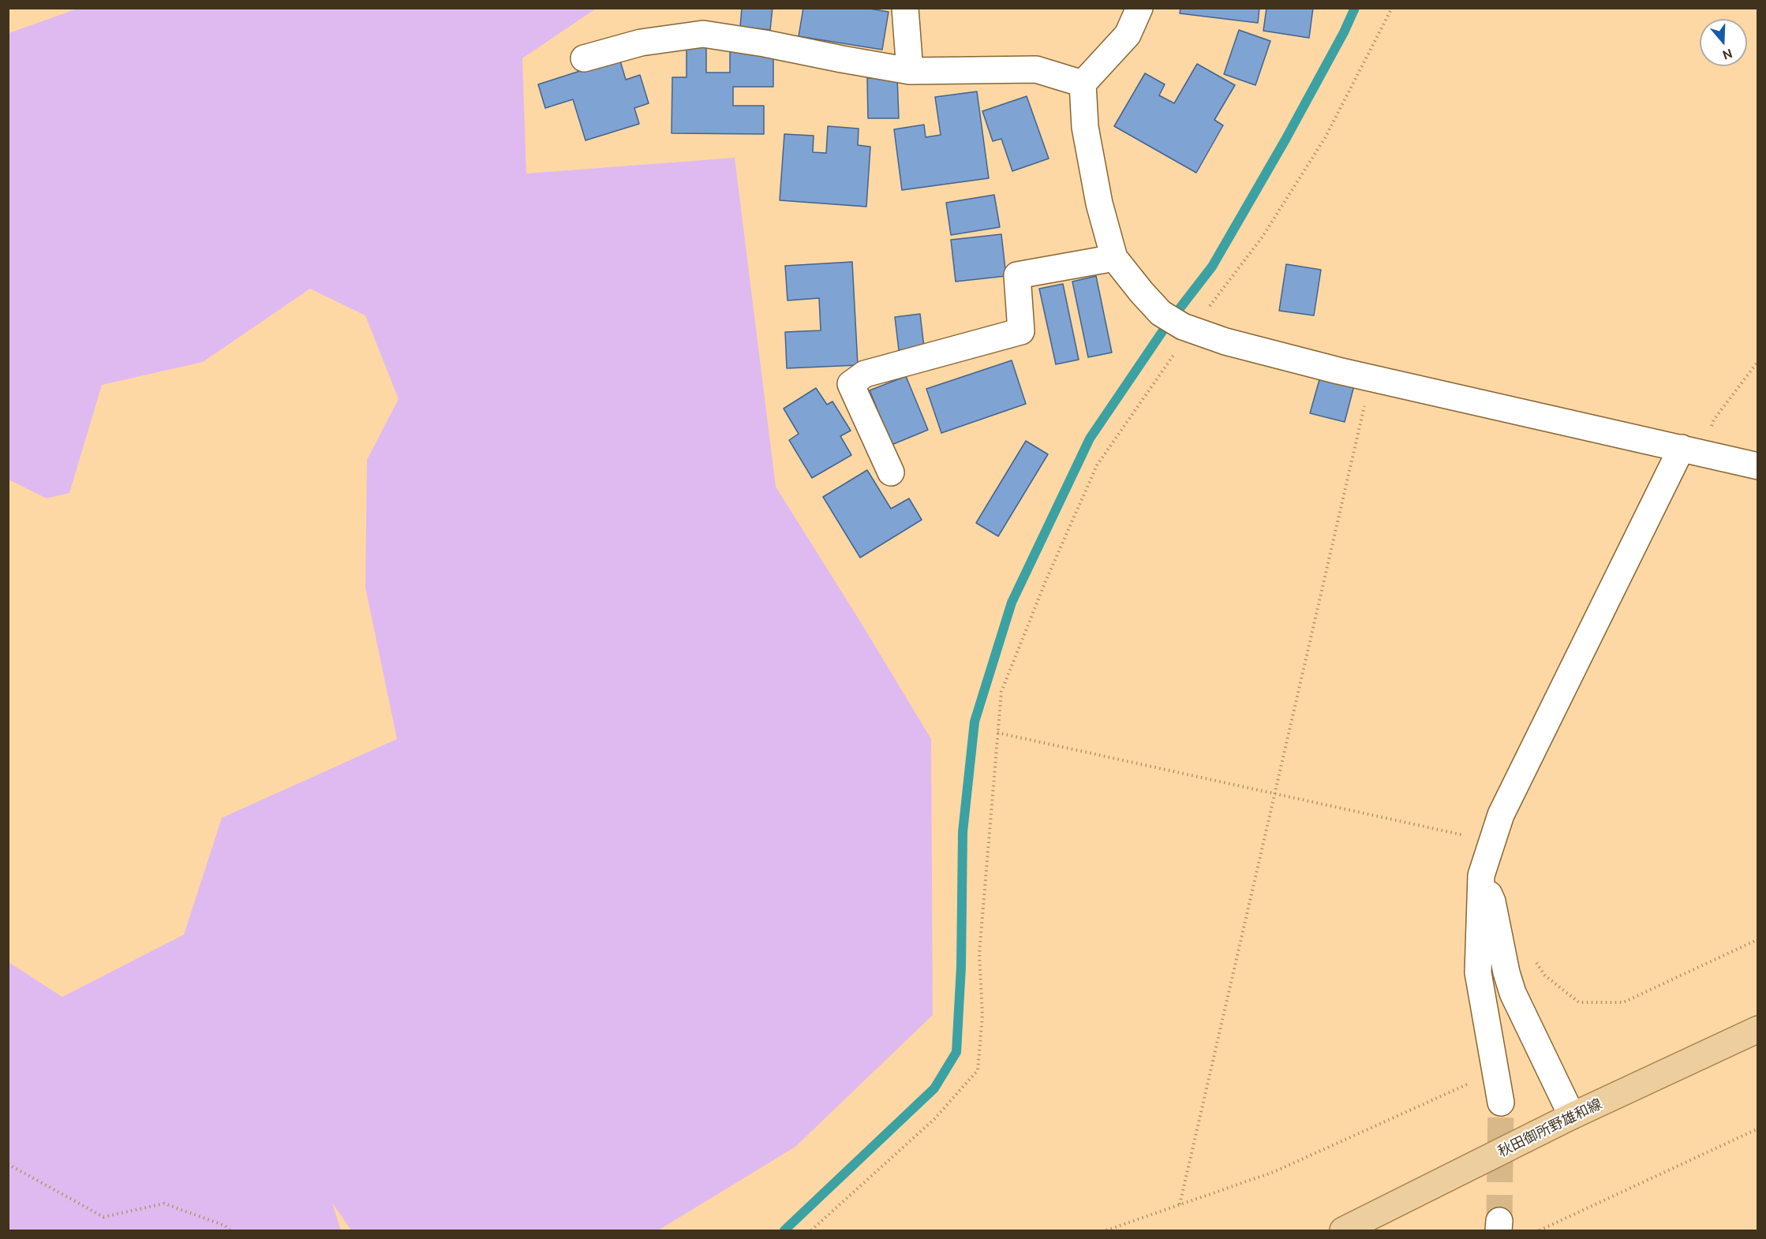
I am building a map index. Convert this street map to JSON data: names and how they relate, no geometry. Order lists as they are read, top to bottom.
{
  "streets": {
    "main road": ["秋田御所野雄和線"]
  },
  "north": "bottom"
}
